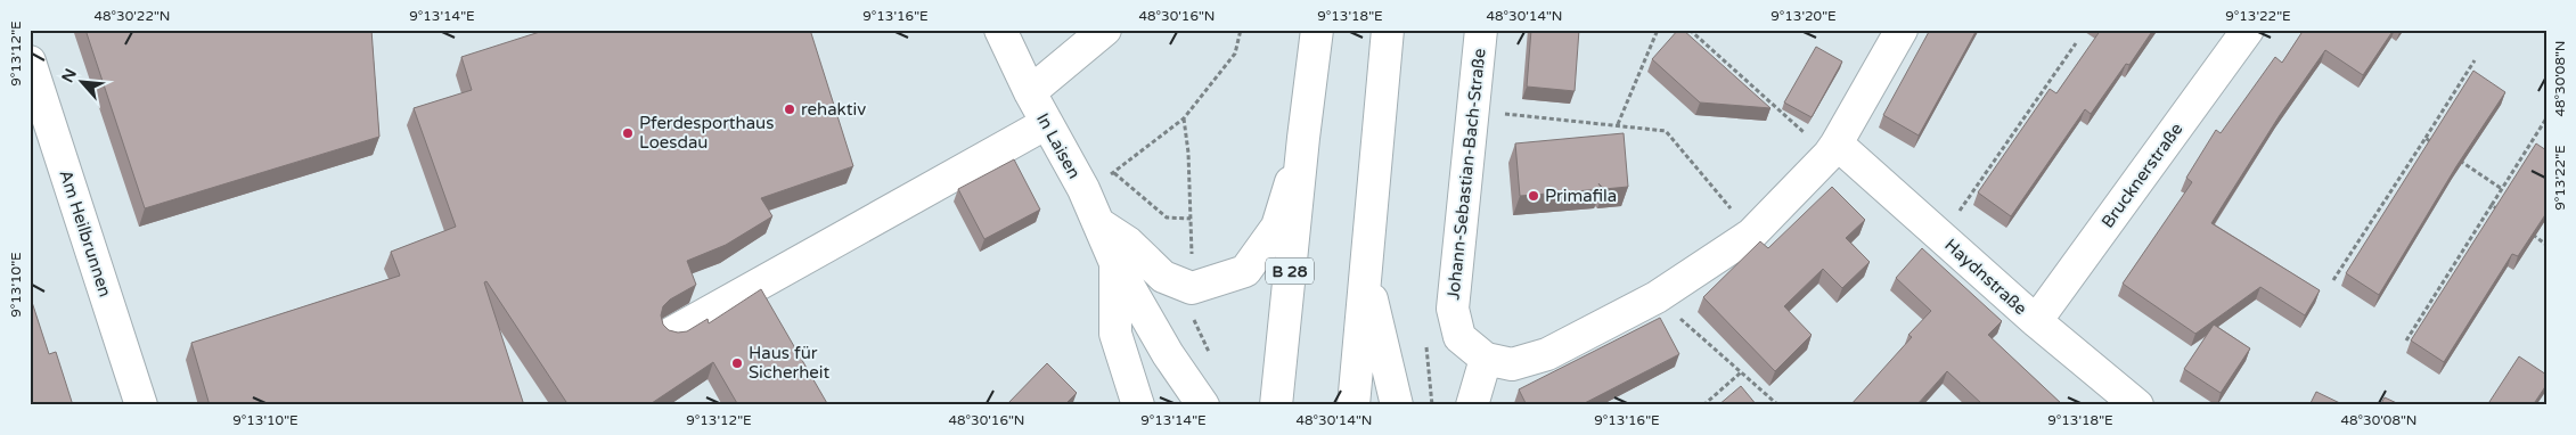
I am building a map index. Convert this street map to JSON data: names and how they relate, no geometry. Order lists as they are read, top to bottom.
{
  "streets": {
    "street": [
      "In Laisen",
      "Johann-Sebastian-Bach-Straße",
      "Brucknerstraße",
      "Am Heilbrunnen",
      "B 28",
      "Haydnstraße"
    ]
  },
  "crossings": [
    ["Brucknerstraße", "Haydnstraße"]
  ],
  "places": [
    "rehaktiv",
    "Pferdesporthaus Loesdau",
    "Primafila",
    "Haus für Sicherheit"
  ],
  "north": "top left",
  "coordinates": [
    "48°30'22\"N",
    "9°13'14\"E",
    "9°13'16\"E",
    "48°30'16\"N",
    "9°13'18\"E",
    "48°30'14\"N",
    "9°13'20\"E",
    "9°13'22\"E",
    "9°13'12\"E",
    "48°30'08\"N",
    "9°13'10\"E"
  ]
}
